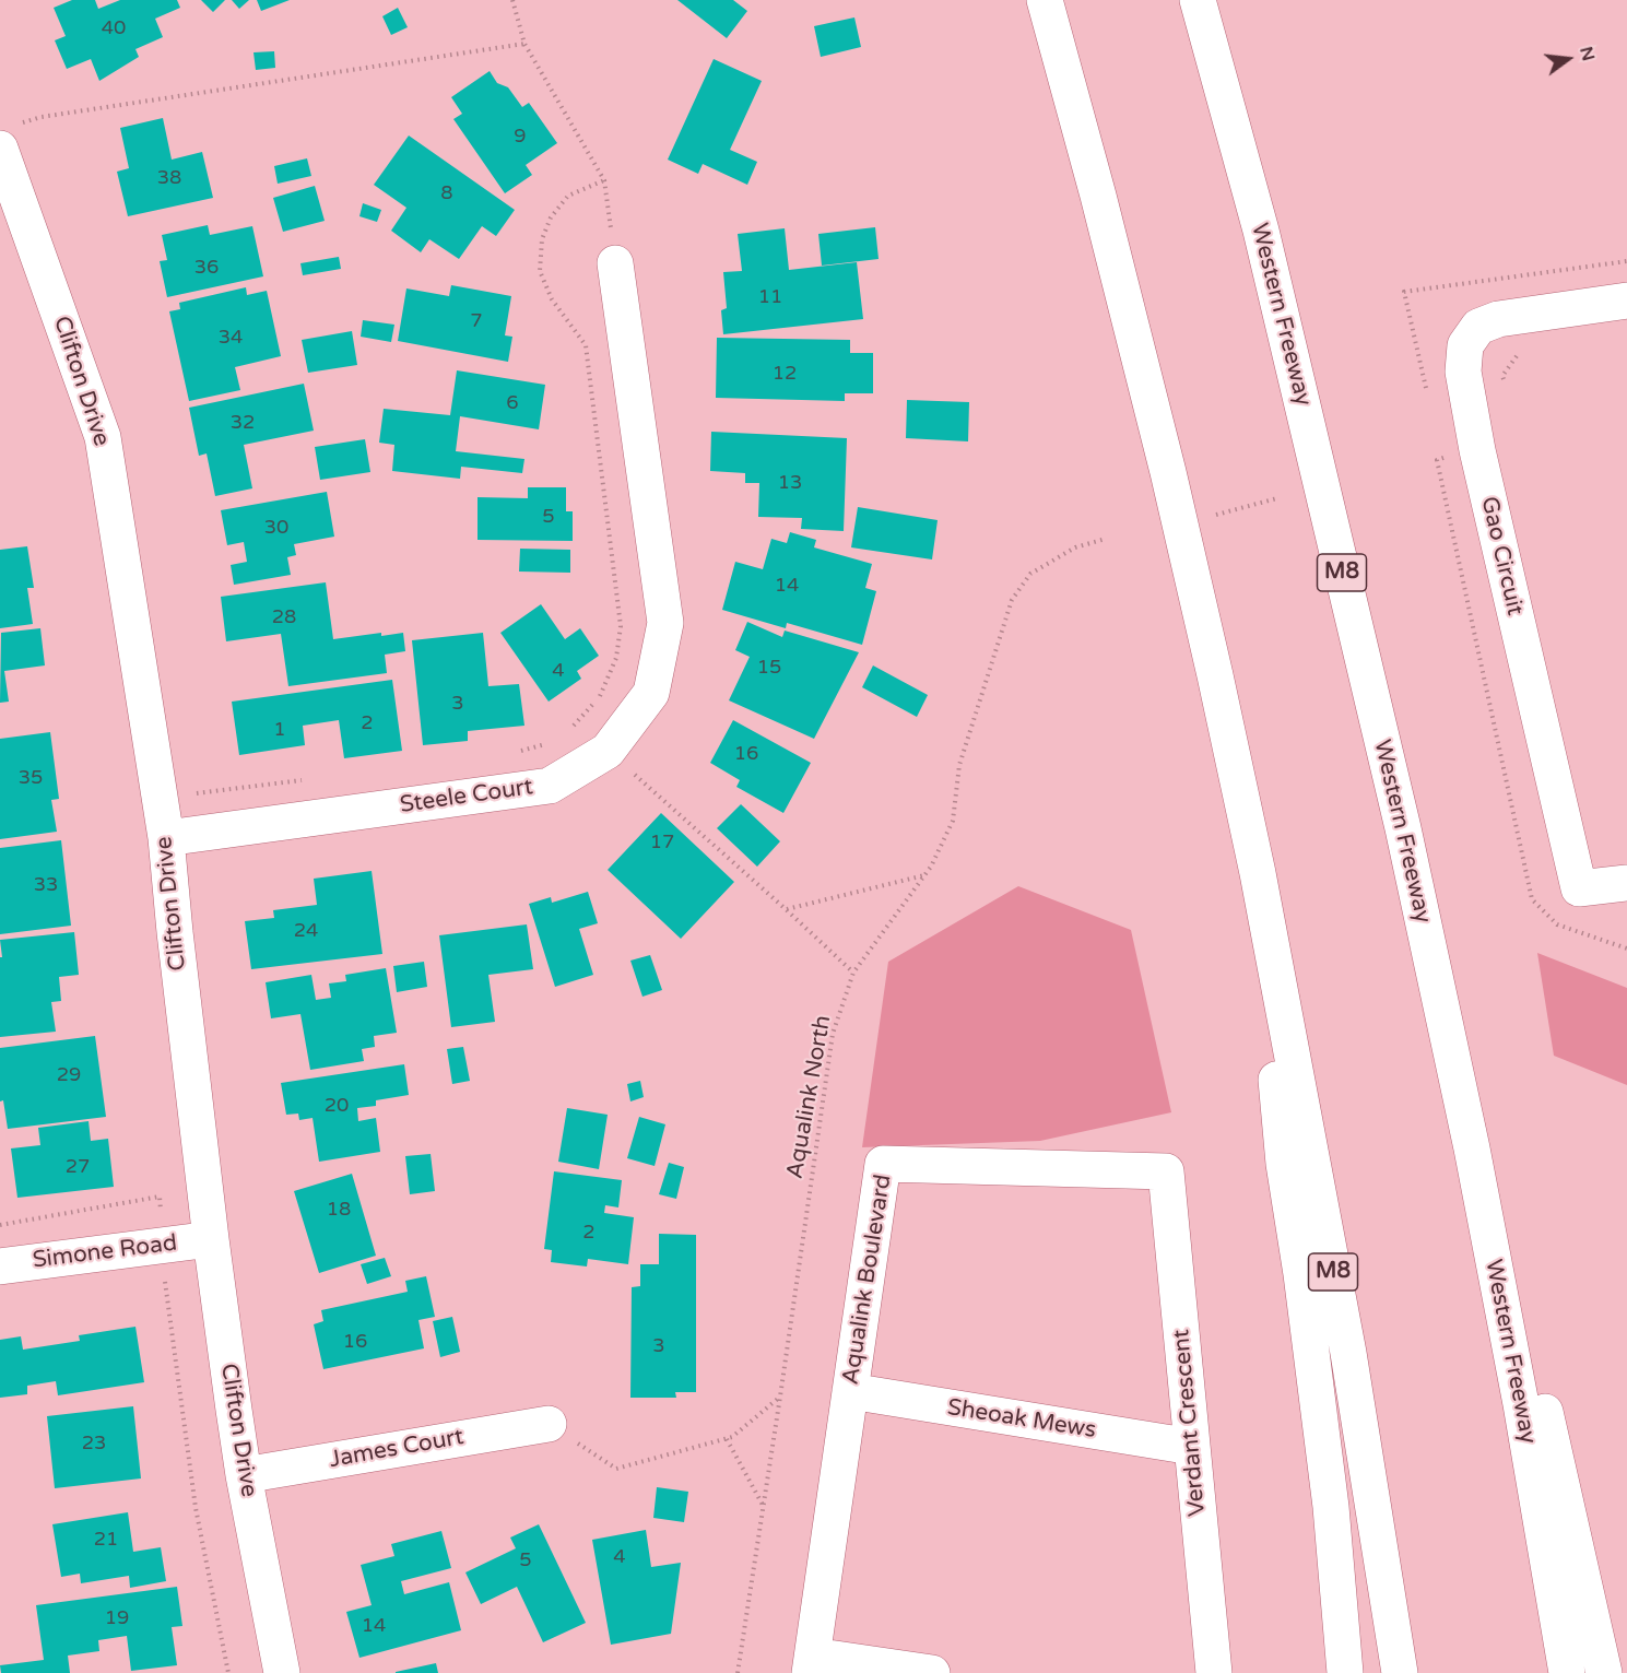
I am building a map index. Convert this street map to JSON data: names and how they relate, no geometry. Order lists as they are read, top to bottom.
{
  "streets": {
    "main road": [
      "Western Freeway",
      "Clifton Drive",
      "Gao Circuit",
      "M8",
      "Steele Court",
      "Simone Road",
      "Aqualink Boulevard",
      "Sheoak Mews",
      "Verdant Crescent",
      "James Court"
    ],
    "path": ["Aqualink North"]
  },
  "crossings": [
    ["Clifton Drive", "Steele Court"],
    ["Clifton Drive", "Simone Road"],
    ["Clifton Drive", "James Court"],
    ["Aqualink Boulevard", "Sheoak Mews"],
    ["Aqualink Boulevard", "Verdant Crescent"],
    ["Sheoak Mews", "Verdant Crescent"]
  ],
  "house_numbers": [
    "40",
    "9",
    "38",
    "8",
    "36",
    "11",
    "7",
    "34",
    "12",
    "6",
    "32",
    "13",
    "5",
    "30",
    "14",
    "28",
    "15",
    "4",
    "3",
    "2",
    "1",
    "16",
    "35",
    "17",
    "33",
    "24",
    "29",
    "20",
    "27",
    "18",
    "2",
    "16",
    "3",
    "23",
    "21",
    "4",
    "5",
    "19",
    "14"
  ],
  "north": "right"
}
